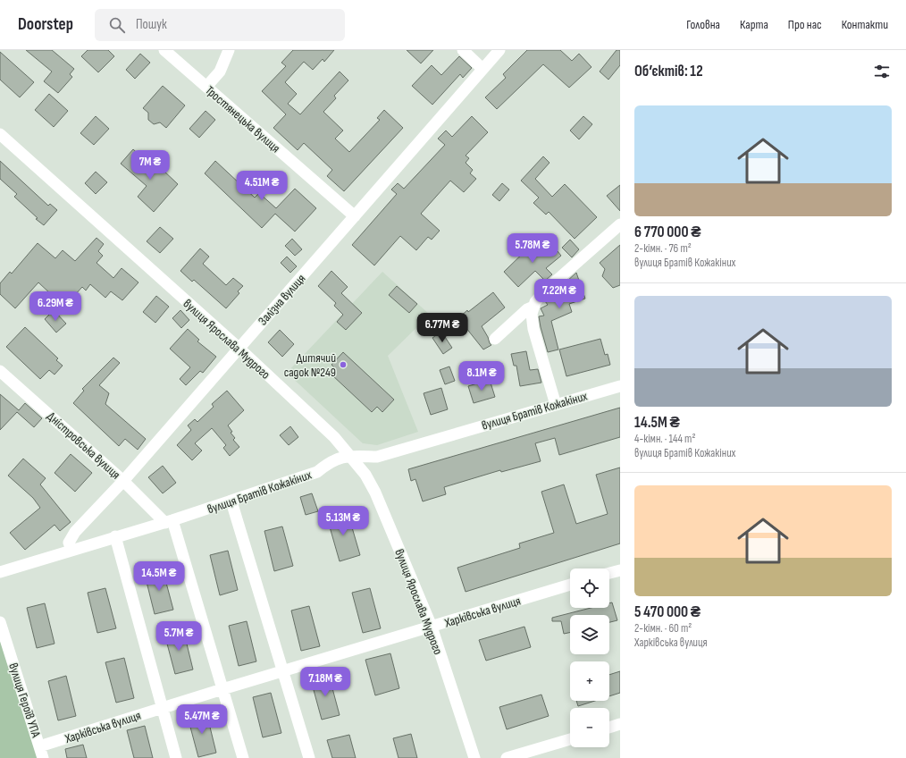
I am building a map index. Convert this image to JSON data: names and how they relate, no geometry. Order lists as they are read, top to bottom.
{
  "streets": {
    "street": [
      "Тростянецька вулиця",
      "Залізна вулиця",
      "вулиця Ярослава Мудрого",
      "вулиця Братів Кожакіних",
      "Дністровська вулиця",
      "Харківська вулиця",
      "вулиця Героїв УПА"
    ]
  },
  "crossings": [
    ["Тростянецька вулиця", "Залізна вулиця"],
    ["Залізна вулиця", "вулиця Ярослава Мудрого"],
    ["Залізна вулиця", "вулиця Братів Кожакіних"],
    ["Залізна вулиця", "Дністровська вулиця"],
    ["вулиця Ярослава Мудрого", "вулиця Братів Кожакіних"],
    ["вулиця Ярослава Мудрого", "Харківська вулиця"],
    ["вулиця Братів Кожакіних", "Дністровська вулиця"],
    ["Харківська вулиця", "вулиця Героїв УПА"]
  ],
  "places": ["Дитячий садок №249"],
  "page": {
    "header": "Doorstep",
    "search": "Пошук",
    "nav": [
      "Головна",
      "Карта",
      "Про нас",
      "Контакти"
    ],
    "heading": "Об’єктів: 12",
    "list": [
      {
        "name": "6 770 000 ₴",
        "note": "2-кімн. · 76 m² · вулиця Братів Кожакіних"
      },
      {
        "name": "14.5M ₴",
        "note": "4-кімн. · 144 m² · вулиця Братів Кожакіних"
      },
      {
        "name": "5 470 000 ₴",
        "note": "2-кімн. · 60 m² · Харківська вулиця"
      }
    ],
    "price": [
      "7M ₴",
      "4.51M ₴",
      "5.78M ₴",
      "7.22M ₴",
      "6.29M ₴",
      "6.77M ₴",
      "8.1M ₴",
      "5.13M ₴",
      "14.5M ₴",
      "5.7M ₴",
      "7.18M ₴",
      "5.47M ₴"
    ],
    "map_buttons": ["+", "−"]
  }
}
